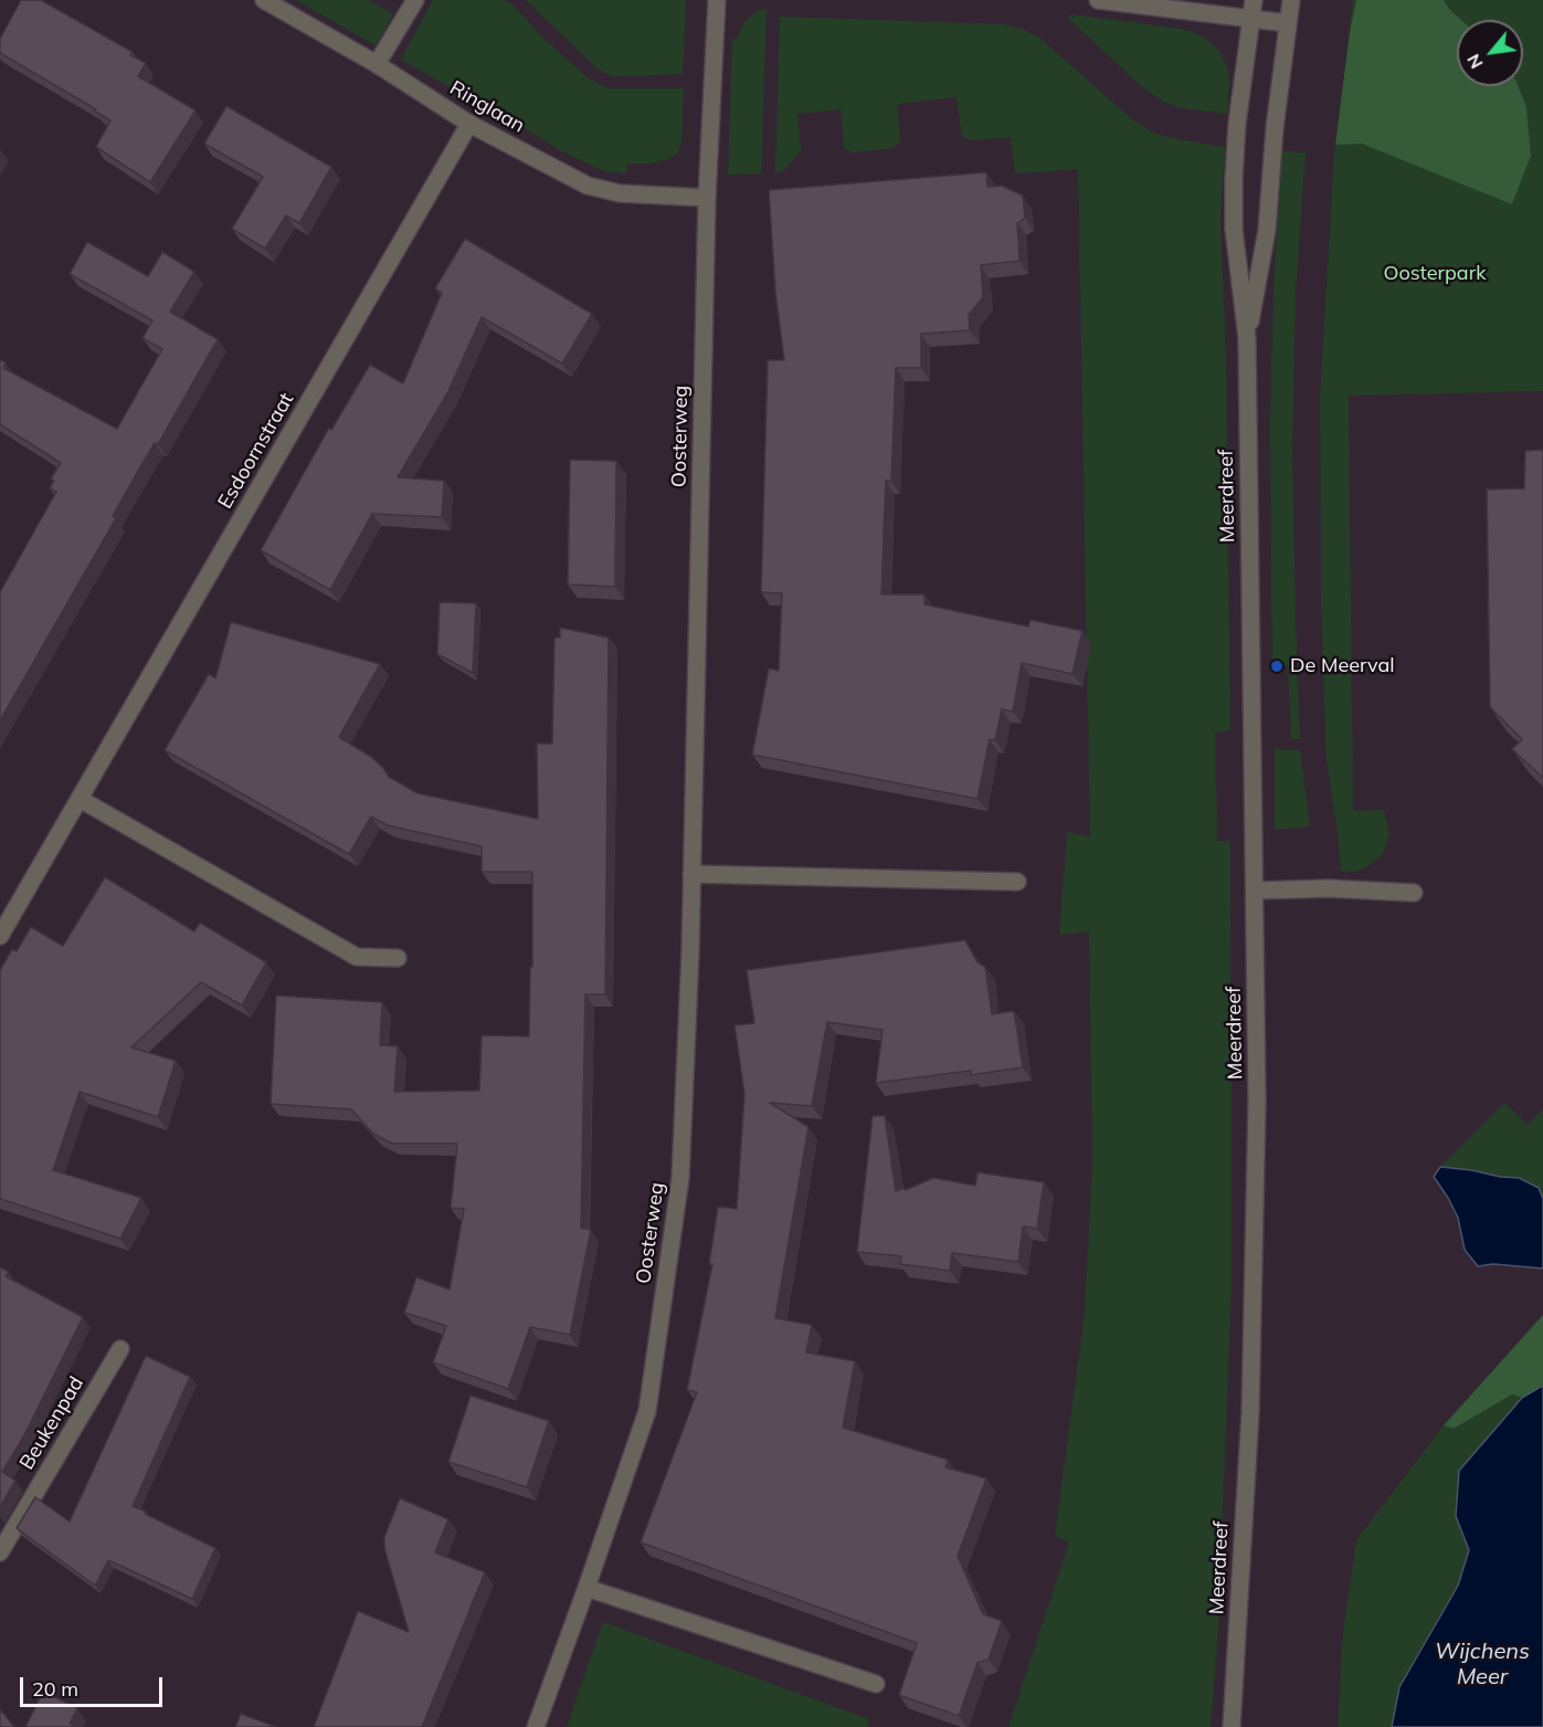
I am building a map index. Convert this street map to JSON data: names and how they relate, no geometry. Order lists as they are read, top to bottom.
{
  "streets": {
    "street": [
      "Ringlaan",
      "Oosterweg",
      "Esdoornstraat",
      "Meerdreef",
      "Beukenpad"
    ]
  },
  "crossings": [
    ["Ringlaan", "Oosterweg"],
    ["Ringlaan", "Esdoornstraat"]
  ],
  "water": ["Wijchens Meer"],
  "parks": ["Oosterpark"],
  "places": ["De Meerval"],
  "scale_bar": "20 m",
  "north": "bottom left"
}
